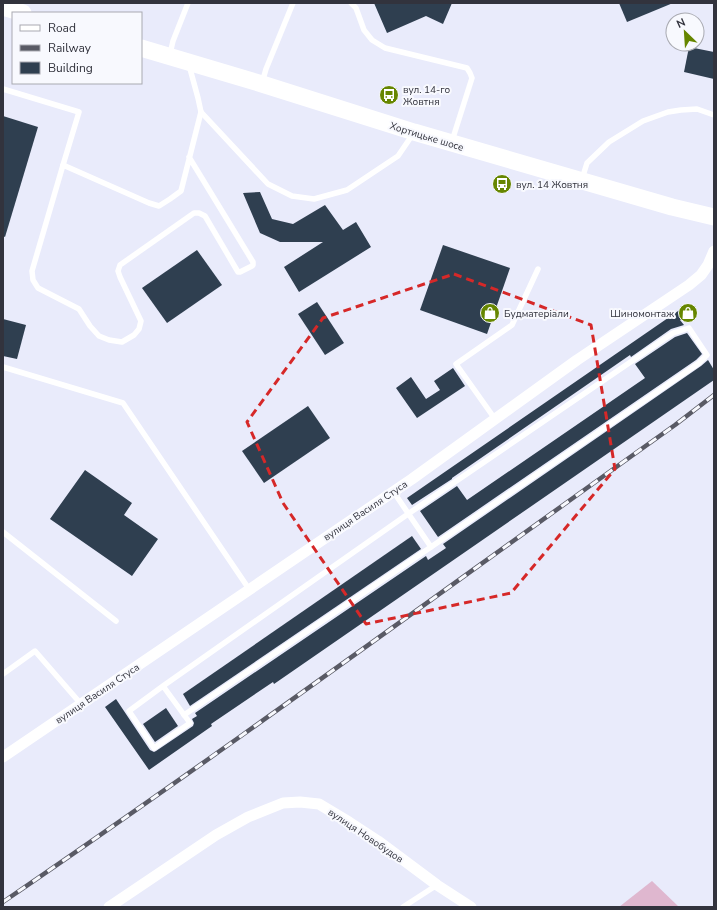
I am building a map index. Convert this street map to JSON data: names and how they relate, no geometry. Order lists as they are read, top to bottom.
{
  "streets": {
    "main road": ["Хортицьке шосе"],
    "street": ["вулиця Василя Стуса", "вулиця Новобудов"]
  },
  "places": {
    "bus stop": ["вул. 14-го Жовтня", "вул. 14 Жовтня"],
    "shop": ["Будматеріали", "Шиномонтаж"]
  },
  "legend": ["Road", "Railway", "Building"],
  "north": "top left"
}
